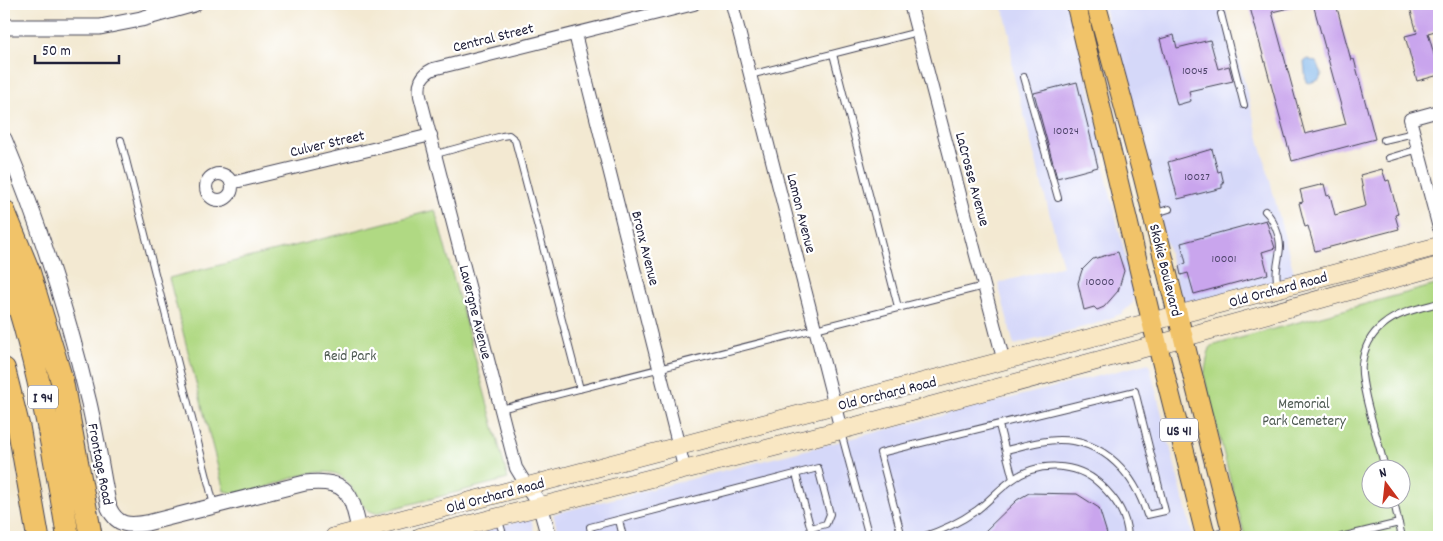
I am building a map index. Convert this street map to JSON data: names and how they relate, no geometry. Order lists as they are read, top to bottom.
{
  "streets": {
    "highway": ["I 94"],
    "main road": ["Skokie Boulevard", "Old Orchard Road", "US 41"],
    "street": [
      "Central Street",
      "Culver Street",
      "LaCrosse Avenue",
      "Lamon Avenue",
      "Bronx Avenue",
      "Lavergne Avenue",
      "Frontage Road"
    ]
  },
  "crossings": [
    ["Central Street", "Bronx Avenue"],
    ["Central Street", "Lavergne Avenue"],
    ["Culver Street", "Lavergne Avenue"],
    ["LaCrosse Avenue", "Old Orchard Road"],
    ["Lamon Avenue", "Old Orchard Road"],
    ["Bronx Avenue", "Old Orchard Road"],
    ["Skokie Boulevard", "Old Orchard Road"],
    ["Old Orchard Road", "Lavergne Avenue"],
    ["Old Orchard Road", "Frontage Road"]
  ],
  "parks": ["Reid Park", "Memorial Park Cemetery"],
  "house_numbers": [
    "10045",
    "10024",
    "10027",
    "10001",
    "10000"
  ],
  "scale_bar": "50 m",
  "north": "top"
}
